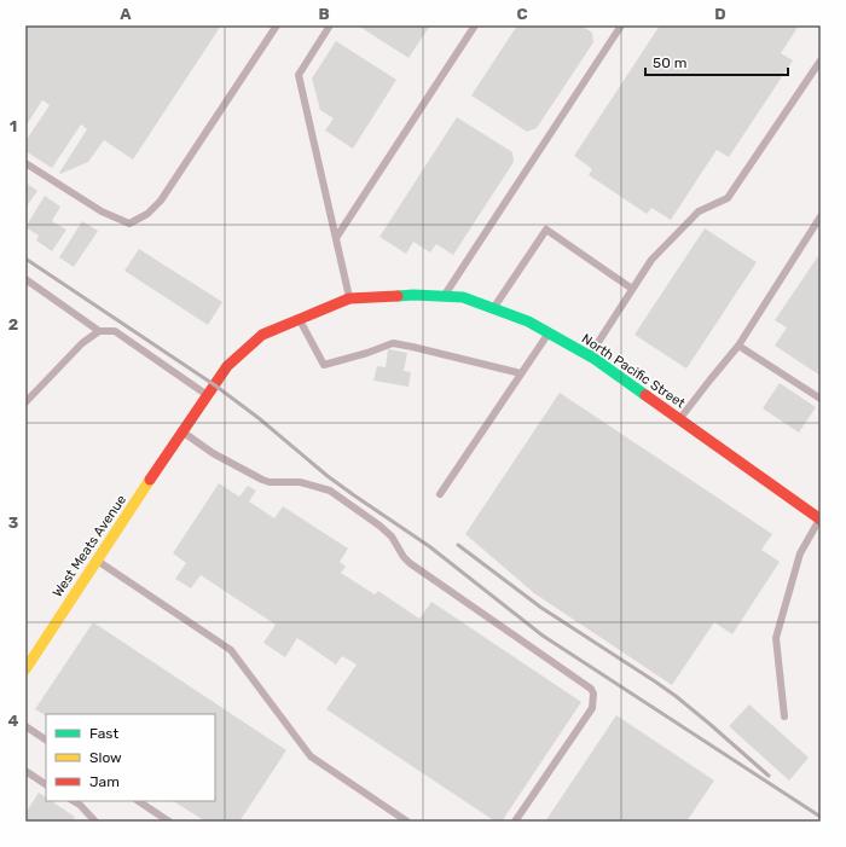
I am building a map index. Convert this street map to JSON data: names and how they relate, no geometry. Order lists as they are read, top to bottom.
{
  "streets": {
    "street": ["North Pacific Street", "West Meats Avenue"]
  },
  "crossings": [
    ["North Pacific Street", "West Meats Avenue"]
  ],
  "legend": ["Fast", "Slow", "Jam"],
  "scale_bar": "50 m",
  "grid": {
    "columns": [
      "A",
      "B",
      "C",
      "D"
    ],
    "rows": [
      "1",
      "2",
      "3",
      "4"
    ]
  }
}
